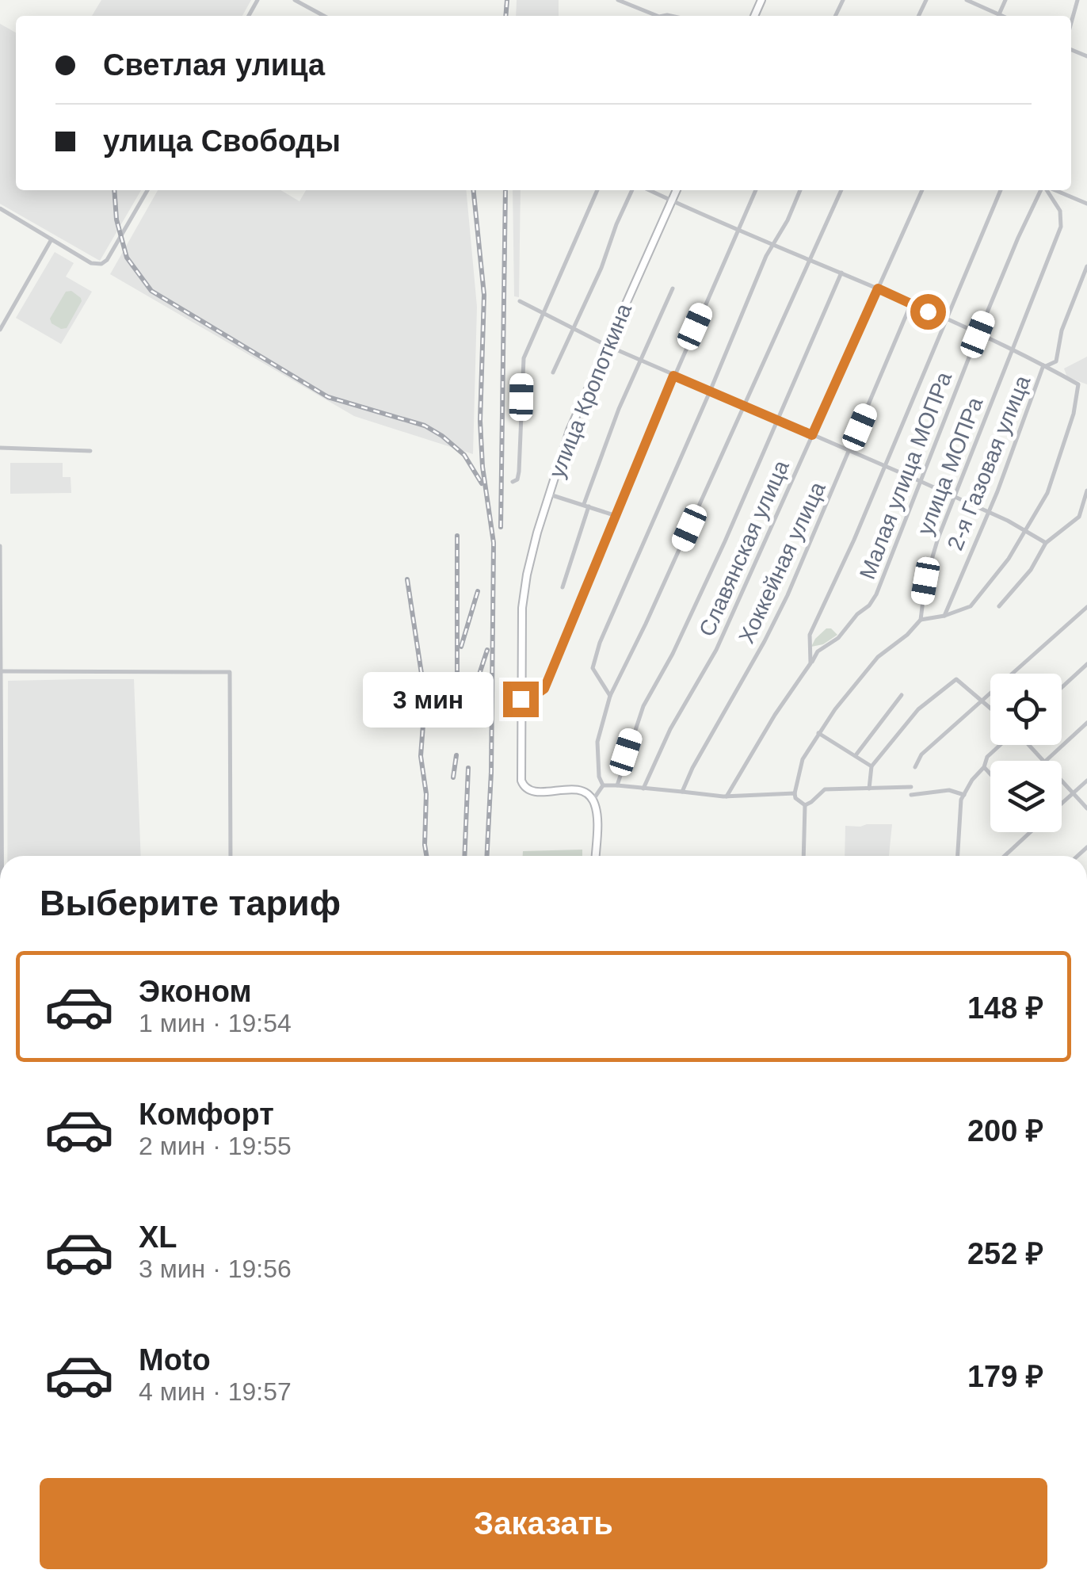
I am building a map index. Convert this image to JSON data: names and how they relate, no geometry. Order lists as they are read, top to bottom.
{
  "streets": {
    "main road": ["улица Кропоткина"],
    "street": [
      "2-я Газовая улица",
      "улица МОПРа",
      "Малая улица МОПРа",
      "Славянская улица",
      "Хоккейная улица"
    ]
  },
  "page": {
    "banner": ["Светлая улица", "улица Свободы"],
    "bubble": "3 мин",
    "heading": "Выберите тариф",
    "list": [
      {
        "name": "Эконом",
        "note": "1 мин · 19:54",
        "value": "148 ₽"
      },
      {
        "name": "Комфорт",
        "note": "2 мин · 19:55",
        "value": "200 ₽"
      },
      {
        "name": "XL",
        "note": "3 мин · 19:56",
        "value": "252 ₽"
      },
      {
        "name": "Moto",
        "note": "4 мин · 19:57",
        "value": "179 ₽"
      }
    ],
    "buttons": "Заказать"
  }
}
